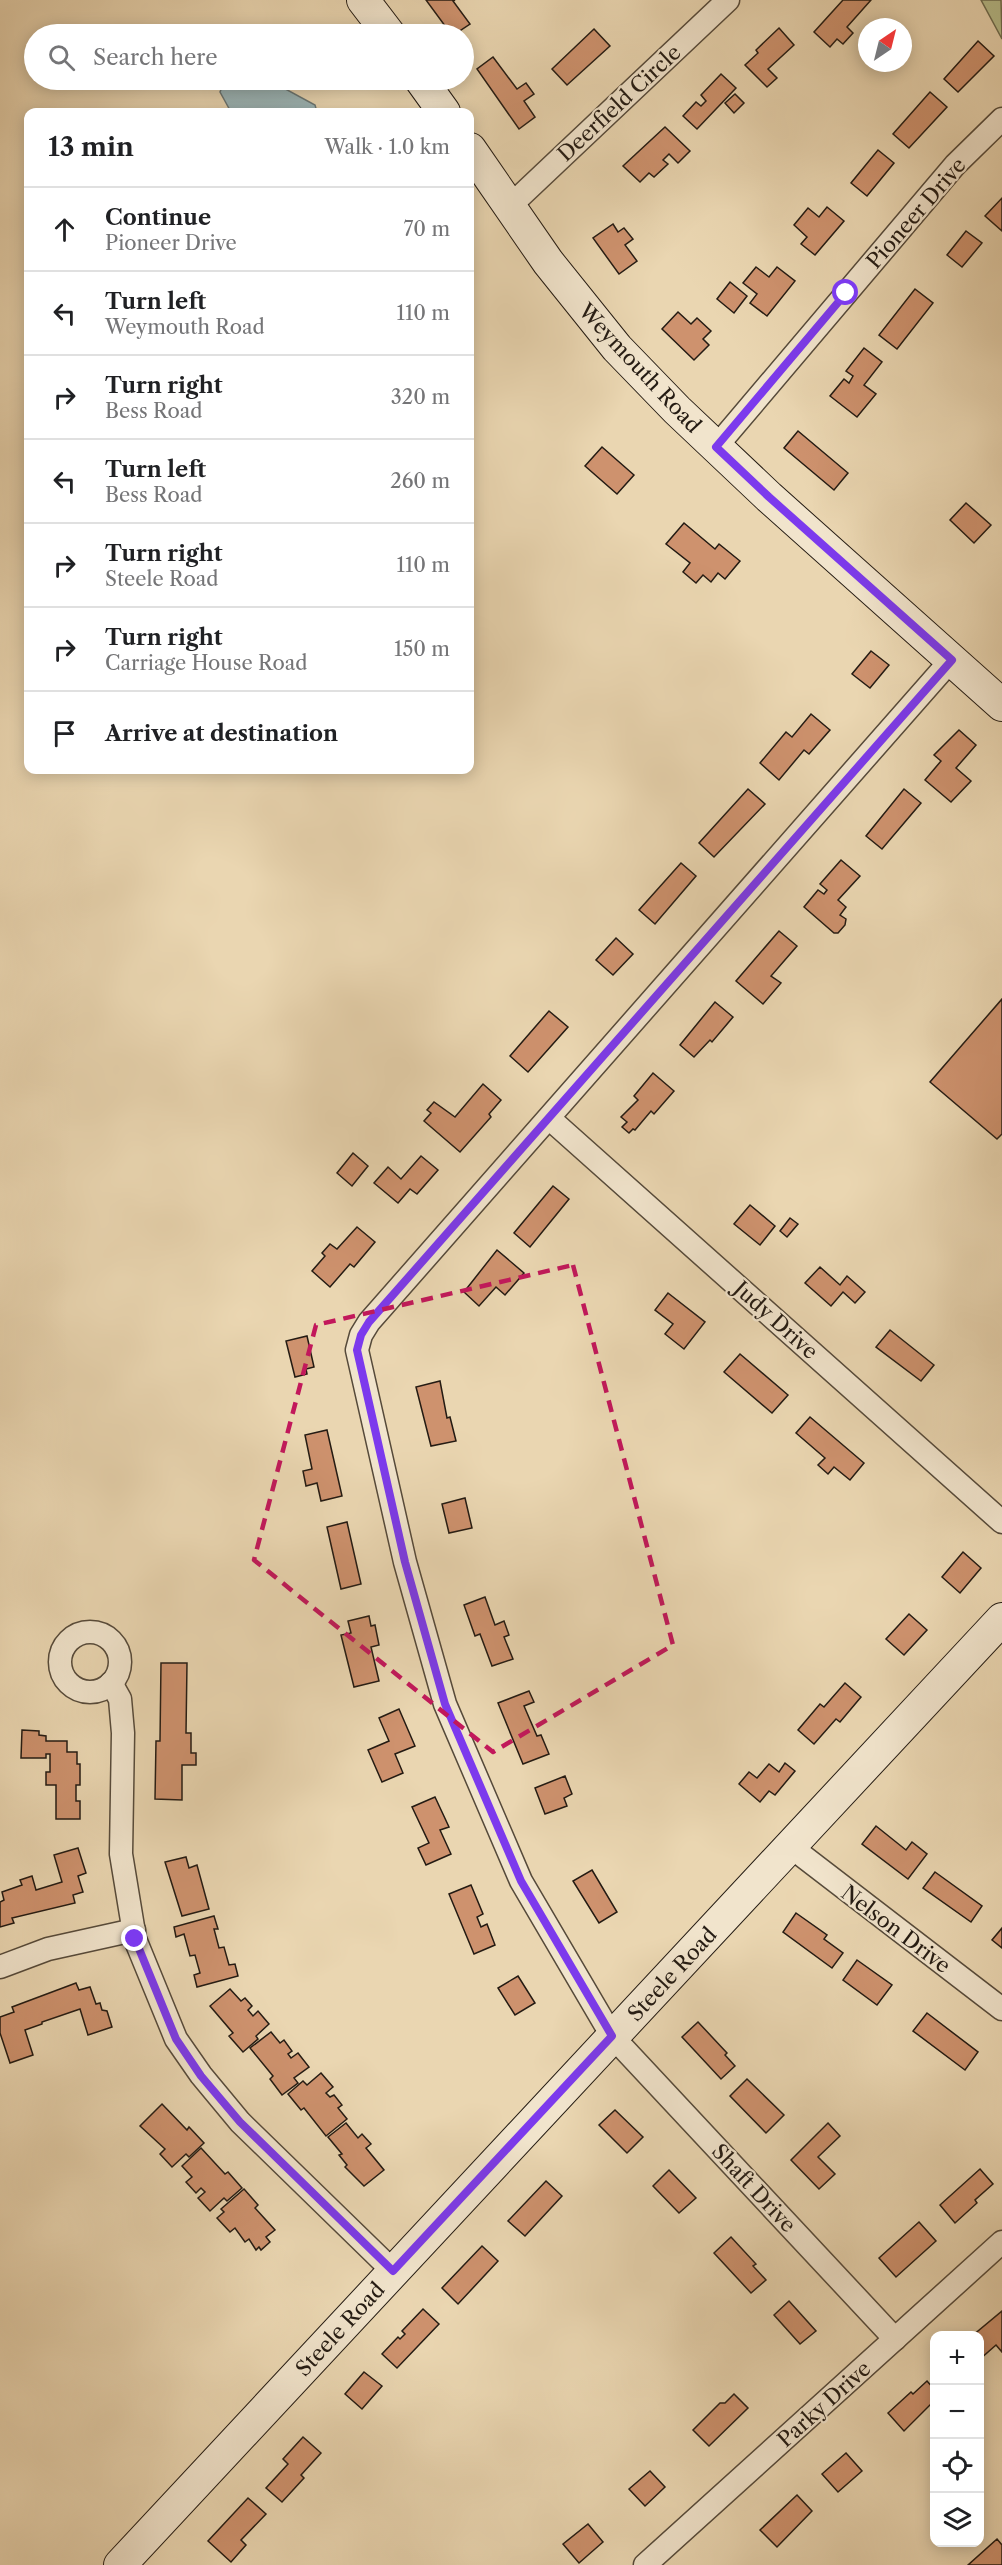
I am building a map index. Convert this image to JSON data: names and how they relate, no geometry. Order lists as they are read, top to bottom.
{
  "streets": {
    "street": [
      "Deerfield Circle",
      "Pioneer Drive",
      "Weymouth Road",
      "Judy Drive",
      "Nelson Drive",
      "Steele Road",
      "Shaft Drive",
      "Parky Drive"
    ]
  },
  "crossings": [
    ["Deerfield Circle", "Weymouth Road"],
    ["Pioneer Drive", "Weymouth Road"],
    ["Weymouth Road", "Shaft Drive"],
    ["Judy Drive", "Shaft Drive"],
    ["Nelson Drive", "Steele Road"],
    ["Steele Road", "Shaft Drive"],
    ["Shaft Drive", "Parky Drive"]
  ],
  "north": "top right",
  "page": {
    "search": "Search here",
    "heading": ["13 min", "Walk · 1.0 km"],
    "list": [
      ["Continue", "Pioneer Drive", "70 m"],
      ["Turn left", "Weymouth Road", "110 m"],
      ["Turn right", "Bess Road", "320 m"],
      ["Turn left", "Bess Road", "260 m"],
      ["Turn right", "Steele Road", "110 m"],
      ["Turn right", "Carriage House Road", "150 m"],
      "Arrive at destination"
    ],
    "map_buttons": ["+", "−"]
  }
}
